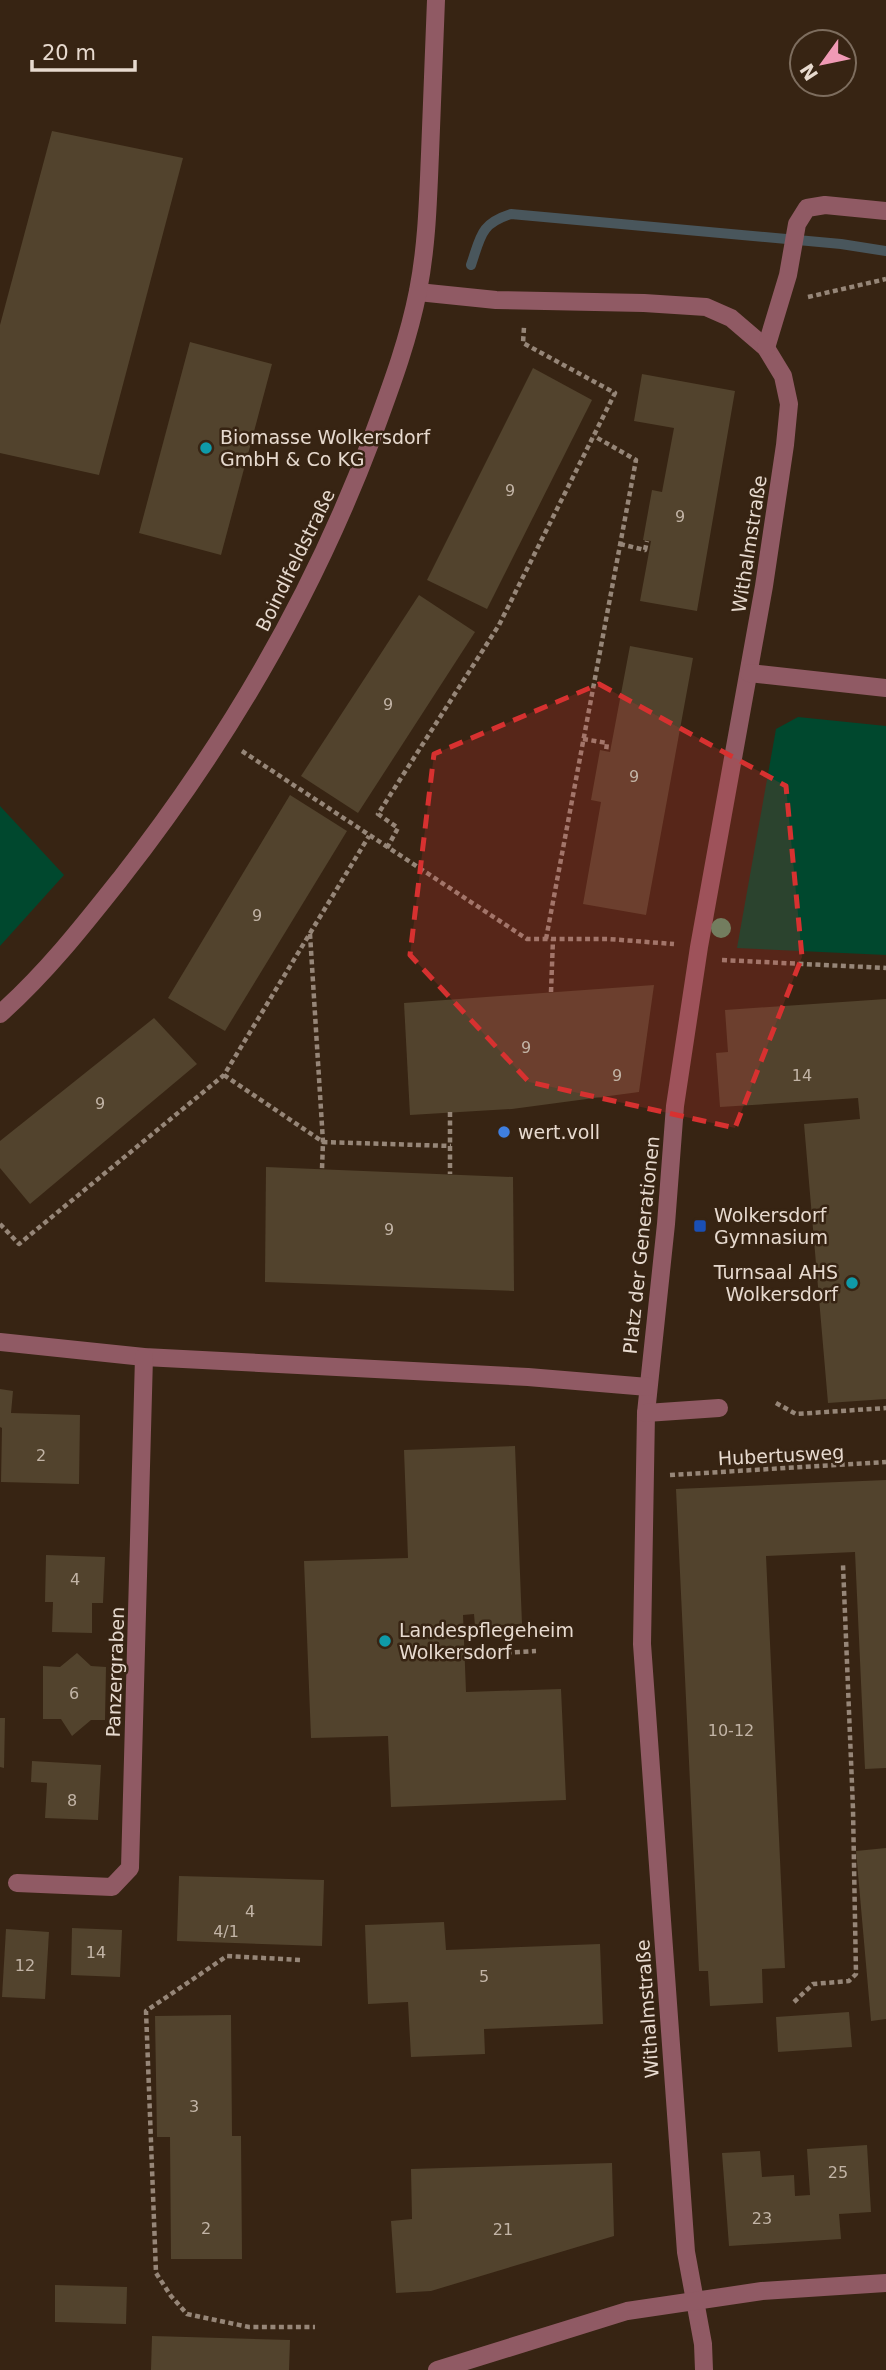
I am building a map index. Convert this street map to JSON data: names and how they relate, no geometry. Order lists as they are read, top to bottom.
{
  "streets": {
    "street": [
      "Withalmstraße",
      "Boindlfeldstraße",
      "Platz der Generationen",
      "Panzergraben"
    ],
    "path": ["Hubertusweg"]
  },
  "crossings": [
    ["Withalmstraße", "Boindlfeldstraße"],
    ["Withalmstraße", "Platz der Generationen"]
  ],
  "places": {
    "other": [
      "Biomasse Wolkersdorf GmbH & Co KG",
      "wert.voll",
      "Turnsaal AHS Wolkersdorf",
      "Landespflegeheim Wolkersdorf"
    ],
    "transit": ["Wolkersdorf Gymnasium"]
  },
  "house_numbers": [
    "9",
    "9",
    "9",
    "9",
    "9",
    "9",
    "9",
    "14",
    "9",
    "9",
    "2",
    "4",
    "6",
    "10-12",
    "8",
    "4",
    "4/1",
    "14",
    "12",
    "5",
    "3",
    "25",
    "23",
    "2",
    "21"
  ],
  "scale_bar": "20 m",
  "north": "bottom left"
}
